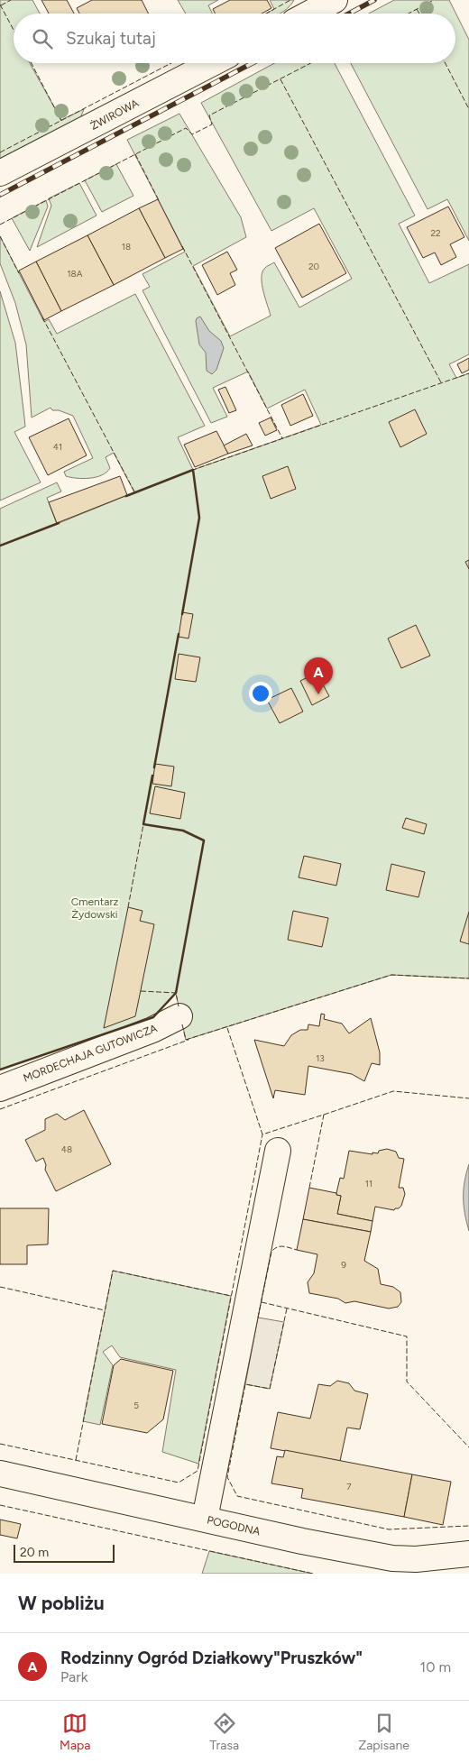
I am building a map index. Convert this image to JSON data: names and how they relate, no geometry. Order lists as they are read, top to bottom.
{
  "streets": {
    "street": ["ŻWIROWA", "MORDECHAJA GUTOWICZA", "POGODNA"]
  },
  "parks": ["Cmentarz Żydowski"],
  "house_numbers": [
    "22",
    "18",
    "20",
    "18A",
    "41",
    "13",
    "48",
    "11",
    "9",
    "5",
    "7"
  ],
  "scale_bar": "20 m",
  "page": {
    "search": "Szukaj tutaj",
    "pins": "A",
    "scale": "20 m",
    "heading": "W pobliżu",
    "list": [
      {
        "mark": "A",
        "name": "Rodzinny Ogród Działkowy\"Pruszków\"",
        "note": "Park",
        "value": "10 m"
      }
    ],
    "nav": ["Mapa", "Trasa", "Zapisane"]
  }
}
